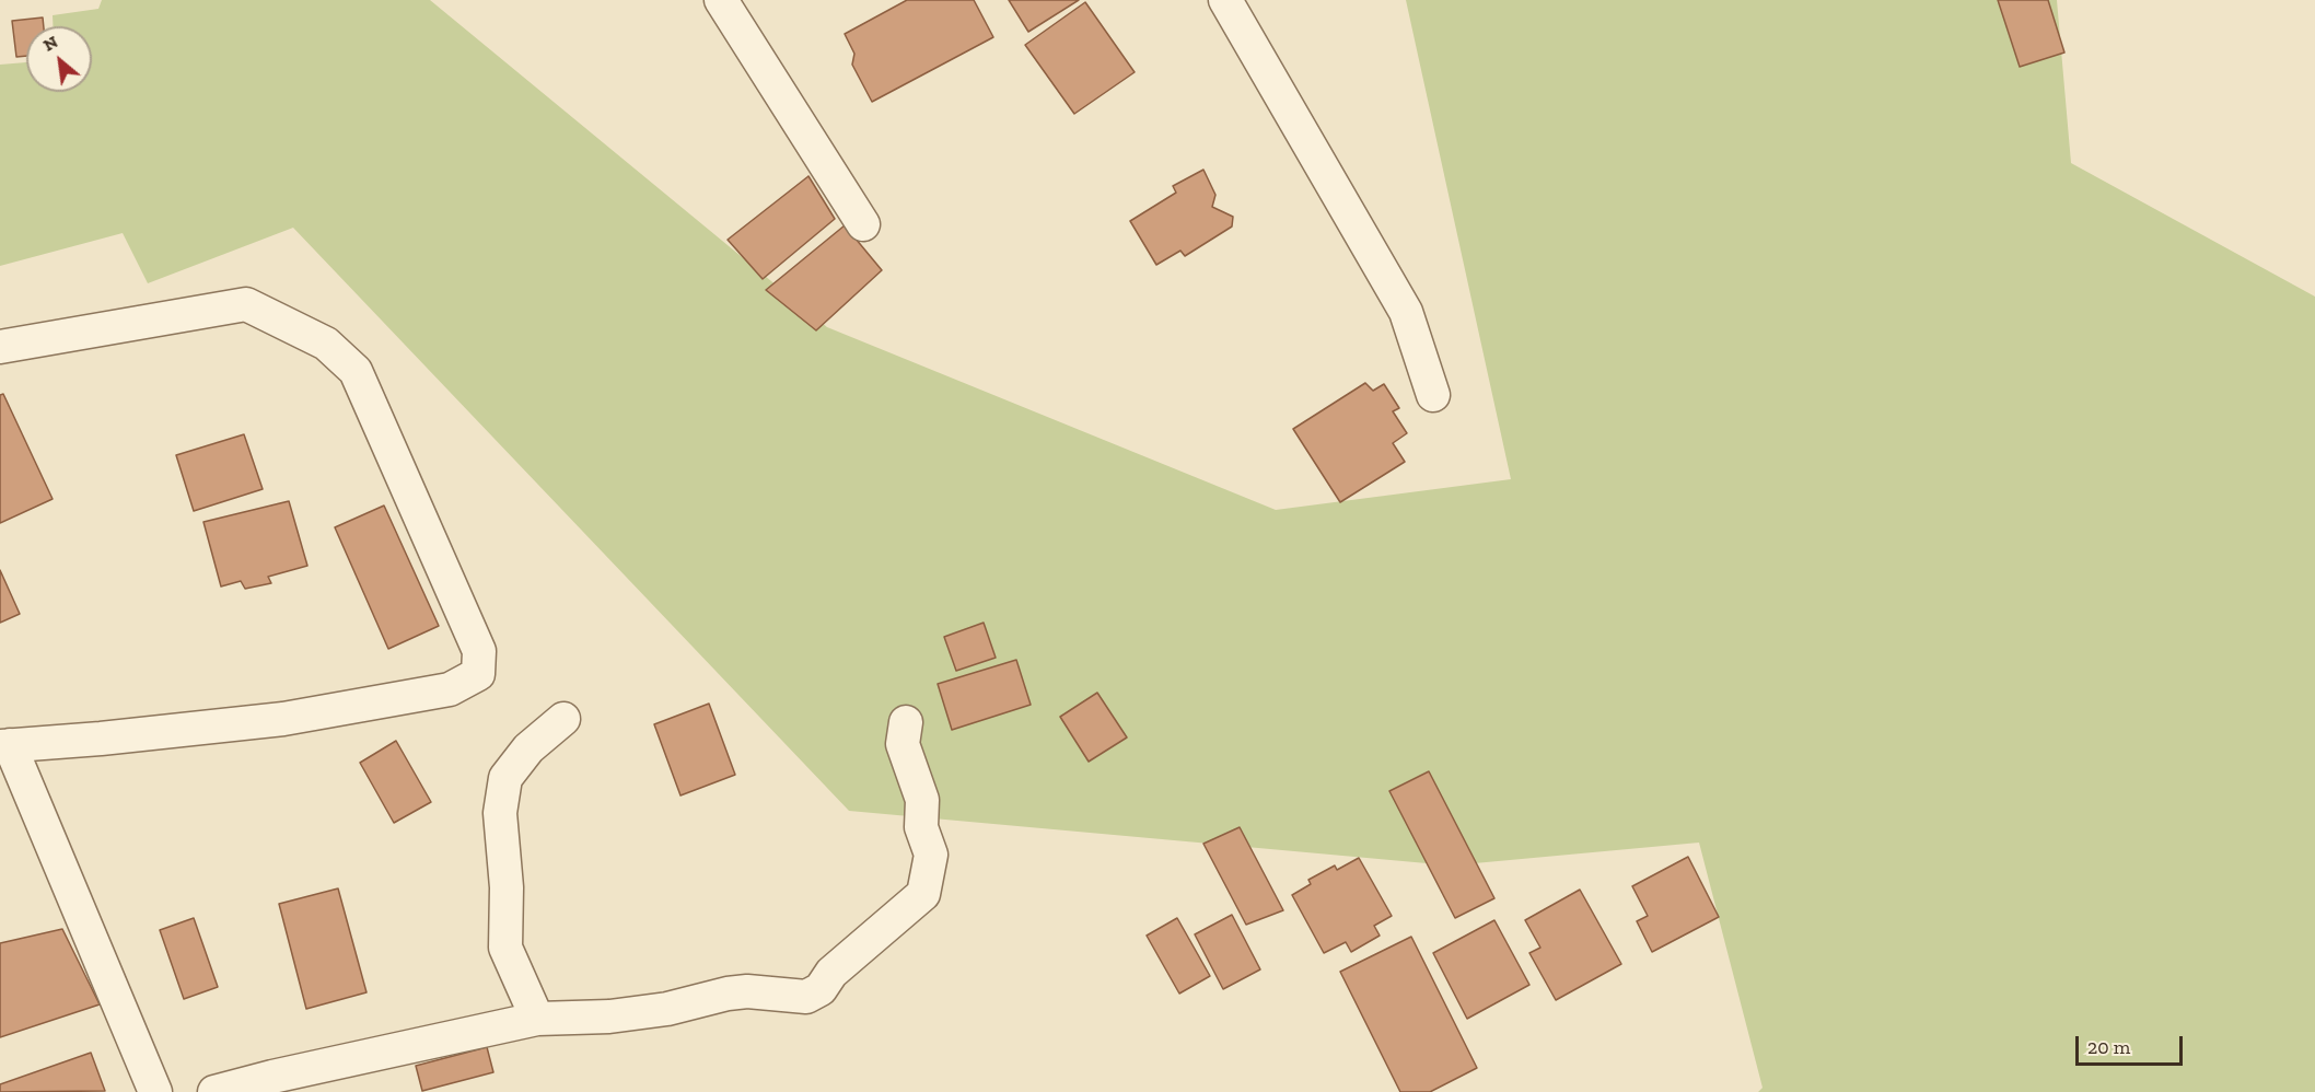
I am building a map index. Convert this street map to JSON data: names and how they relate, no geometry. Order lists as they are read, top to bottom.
{
  "scale_bar": "20 m",
  "north": "top left"
}
